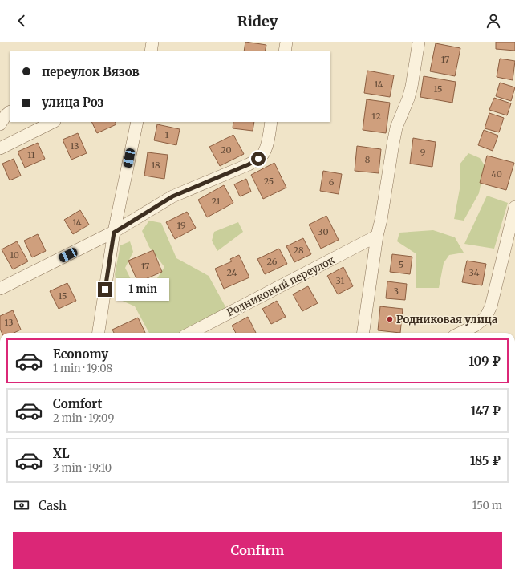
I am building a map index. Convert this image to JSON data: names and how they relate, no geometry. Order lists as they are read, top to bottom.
{
  "streets": {
    "street": ["Родниковый переулок"]
  },
  "places": ["Родниковая улица"],
  "house_numbers": [
    "17",
    "14",
    "15",
    "12",
    "1",
    "13",
    "20",
    "9",
    "11",
    "8",
    "18",
    "40",
    "25",
    "6",
    "21",
    "14",
    "19",
    "30",
    "28",
    "10",
    "26",
    "5",
    "17",
    "24",
    "34",
    "31",
    "3",
    "15",
    "13"
  ],
  "page": {
    "header": "Ridey",
    "banner": ["переулок Вязов", "улица Роз"],
    "bubble": "1 min",
    "list": [
      {
        "name": "Economy",
        "note": "1 min · 19:08",
        "value": "109 ₽"
      },
      {
        "name": "Comfort",
        "note": "2 min · 19:09",
        "value": "147 ₽"
      },
      {
        "name": "XL",
        "note": "3 min · 19:10",
        "value": "185 ₽"
      }
    ],
    "pay": ["Cash", "150 m"],
    "buttons": "Confirm"
  }
}
